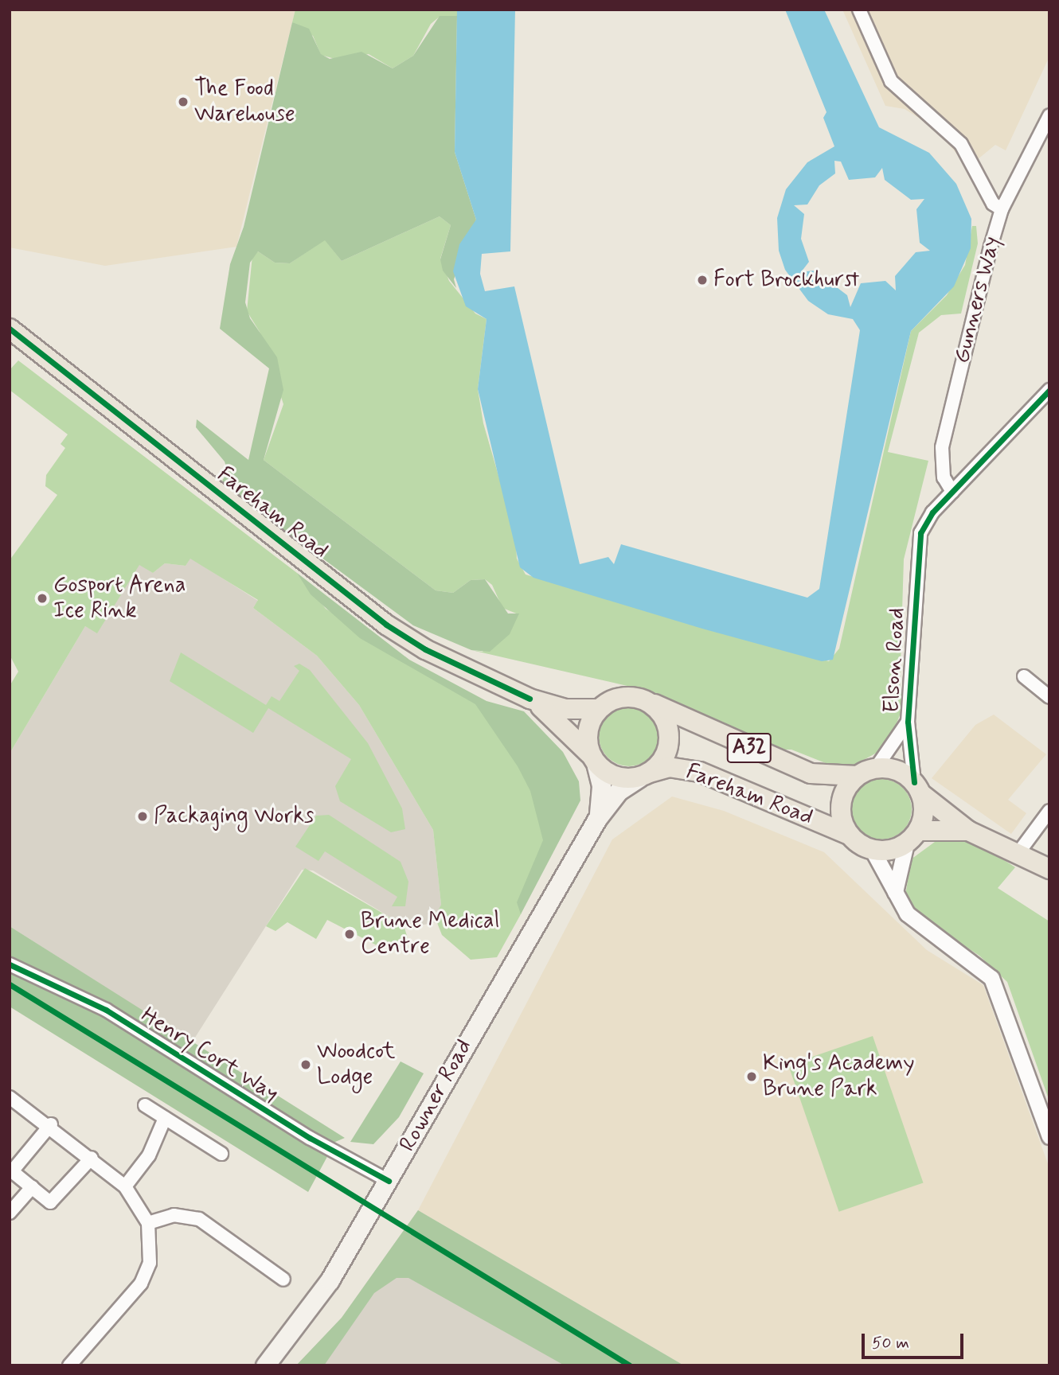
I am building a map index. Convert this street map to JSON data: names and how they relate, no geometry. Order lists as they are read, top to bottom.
{
  "streets": {
    "main road": ["Fareham Road", "A32", "Rowner Road"],
    "street": ["Gunners Way", "Elson Road", "Henry Cort Way"]
  },
  "crossings": [
    ["Gunners Way", "Elson Road"],
    ["Fareham Road", "Elson Road"],
    ["Fareham Road", "Rowner Road"],
    ["Henry Cort Way", "Rowner Road"]
  ],
  "places": [
    "The Food Warehouse",
    "Fort Brockhurst",
    "Gosport Arena Ice Rink",
    "Packaging Works",
    "Brune Medical Centre",
    "Woodcot Lodge",
    "King's Academy Brune Park"
  ],
  "scale_bar": "50 m"
}
